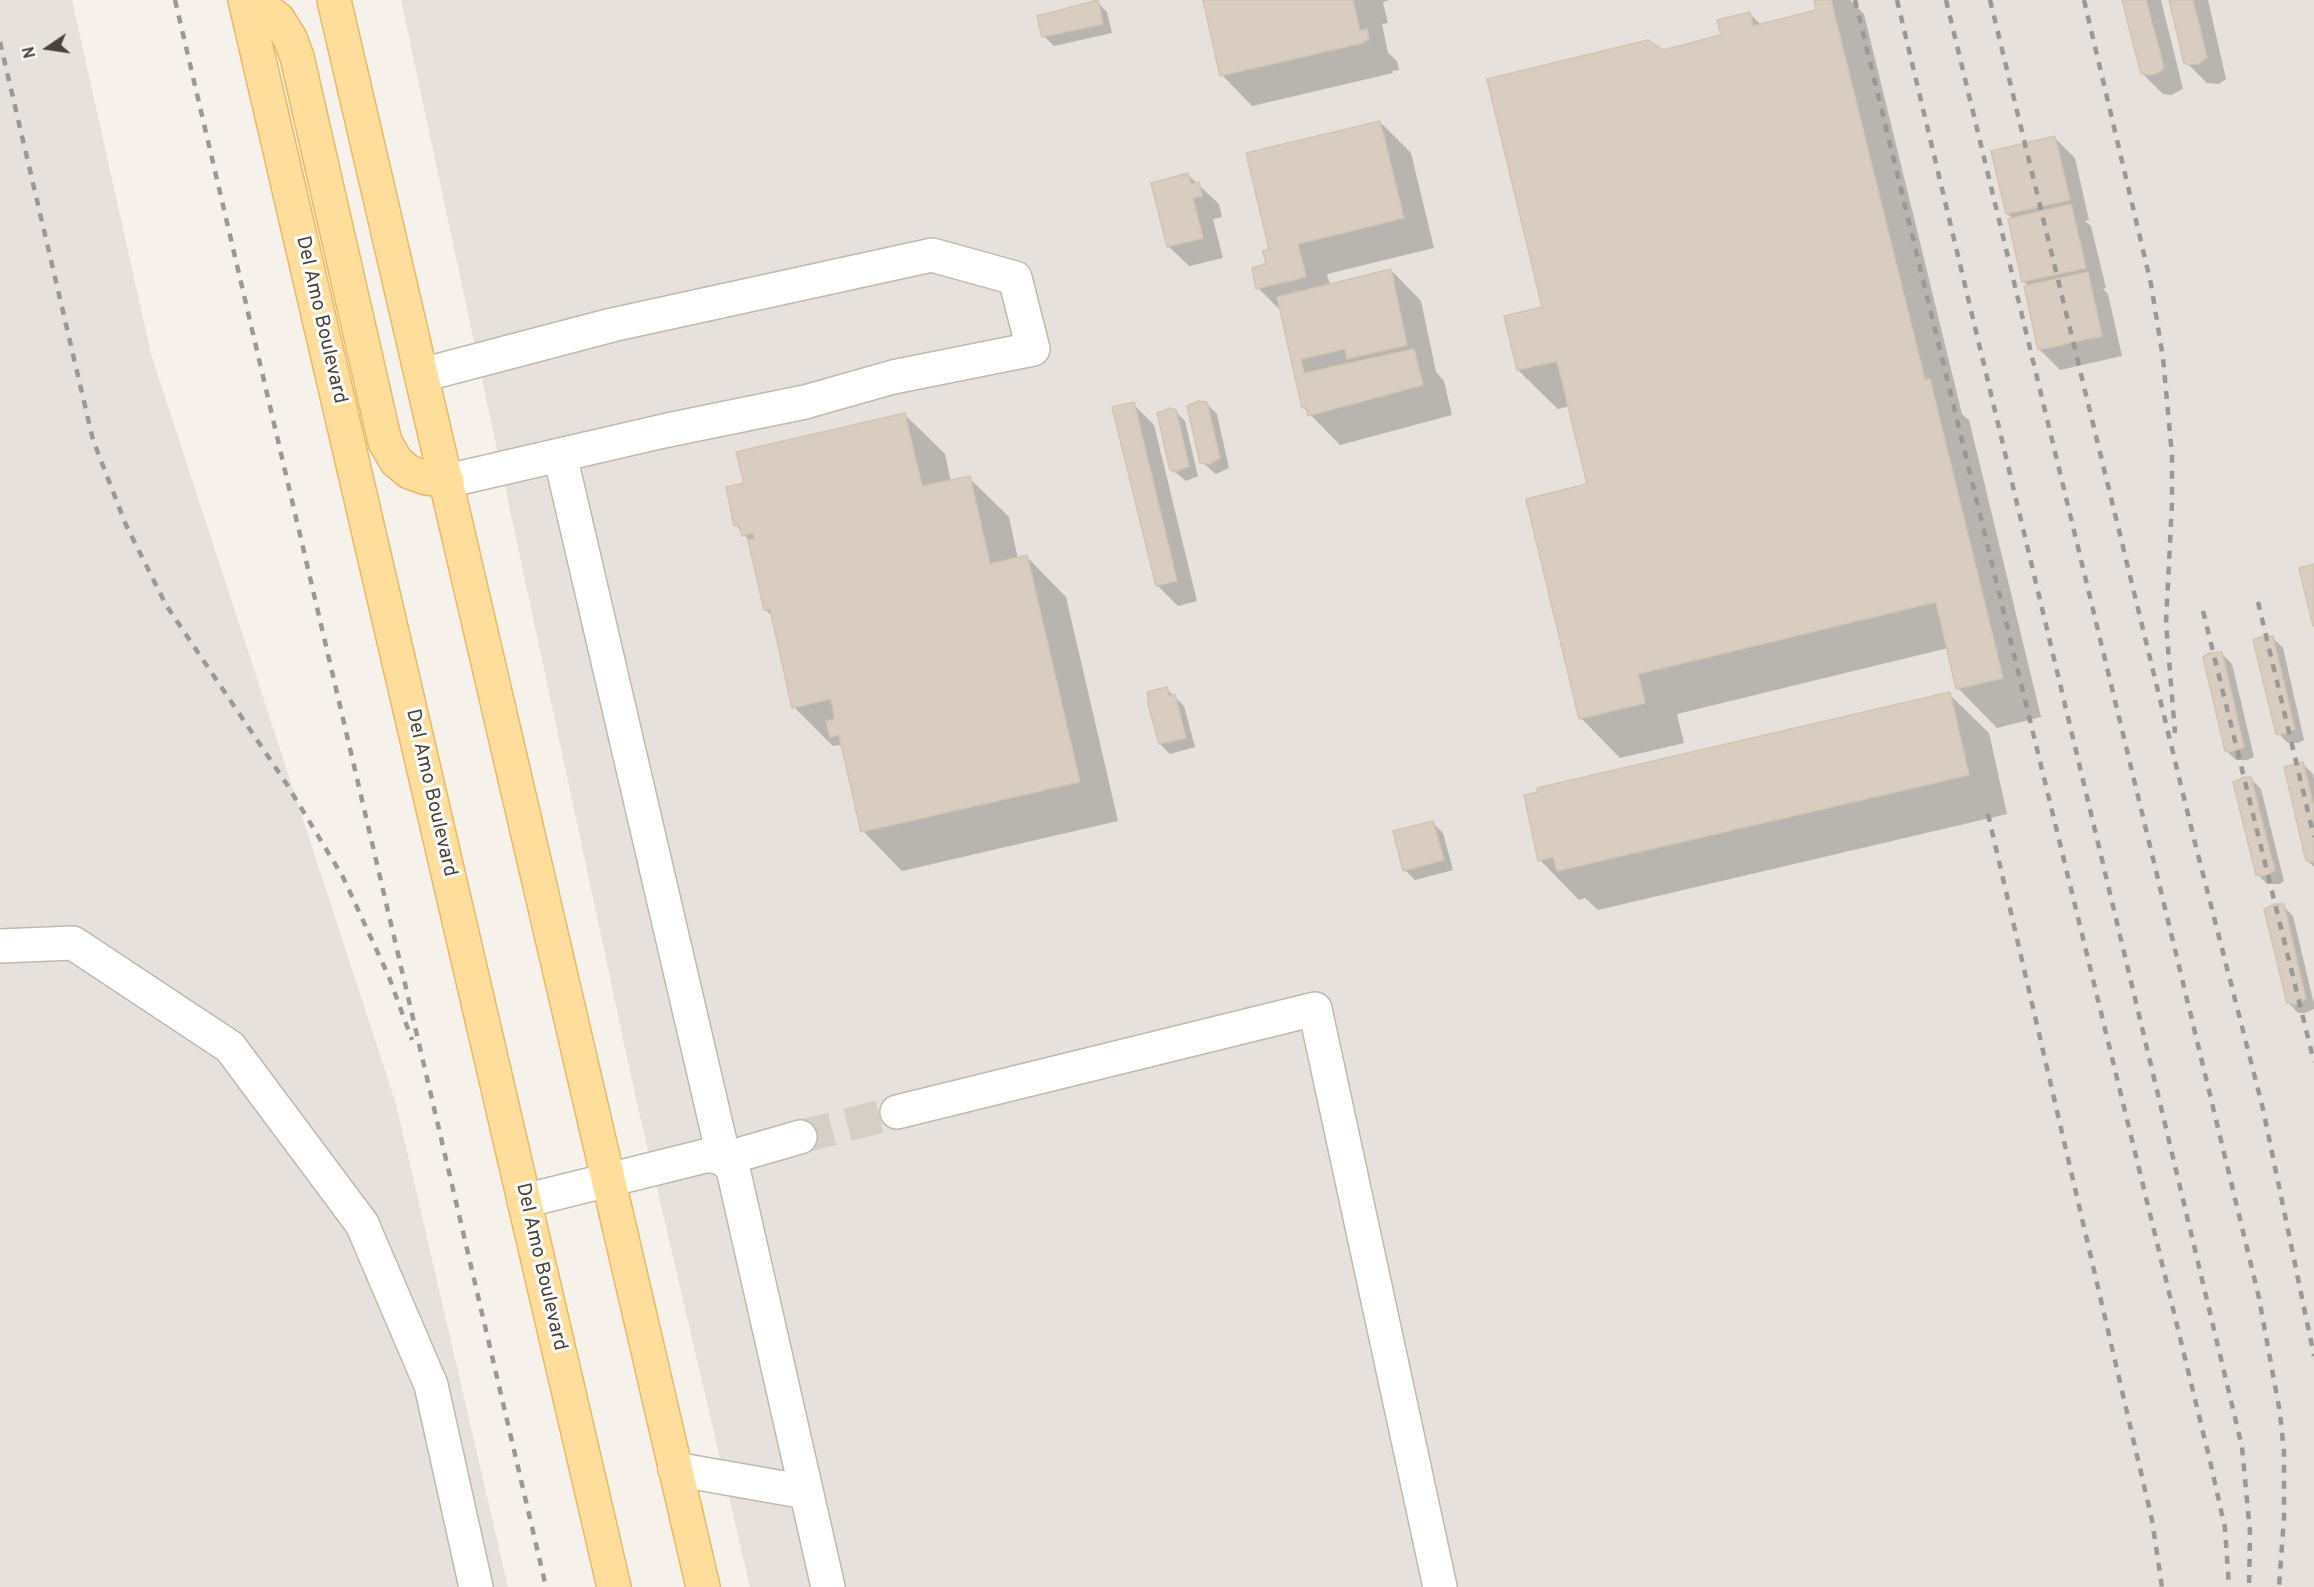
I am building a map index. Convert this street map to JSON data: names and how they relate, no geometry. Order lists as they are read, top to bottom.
{
  "streets": {
    "main road": ["Del Amo Boulevard"]
  },
  "north": "left"
}
